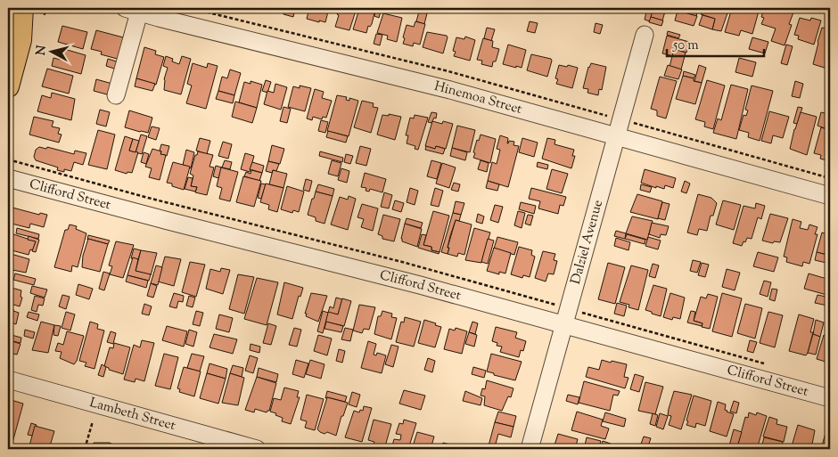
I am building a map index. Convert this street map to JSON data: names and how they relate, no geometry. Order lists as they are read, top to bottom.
{
  "streets": {
    "street": [
      "Hinemoa Street",
      "Clifford Street",
      "Dalziel Avenue",
      "Lambeth Street"
    ]
  },
  "crossings": [
    ["Hinemoa Street", "Dalziel Avenue"],
    ["Clifford Street", "Dalziel Avenue"]
  ],
  "scale_bar": "50 m",
  "north": "left"
}
